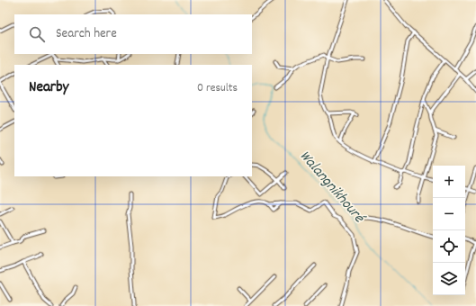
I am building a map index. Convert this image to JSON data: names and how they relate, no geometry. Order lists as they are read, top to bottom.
{
  "water": ["Walangnikhouré"],
  "page": {
    "search": "Search here",
    "heading": ["Nearby", "0 results"],
    "map_buttons": ["+", "−"]
  }
}
